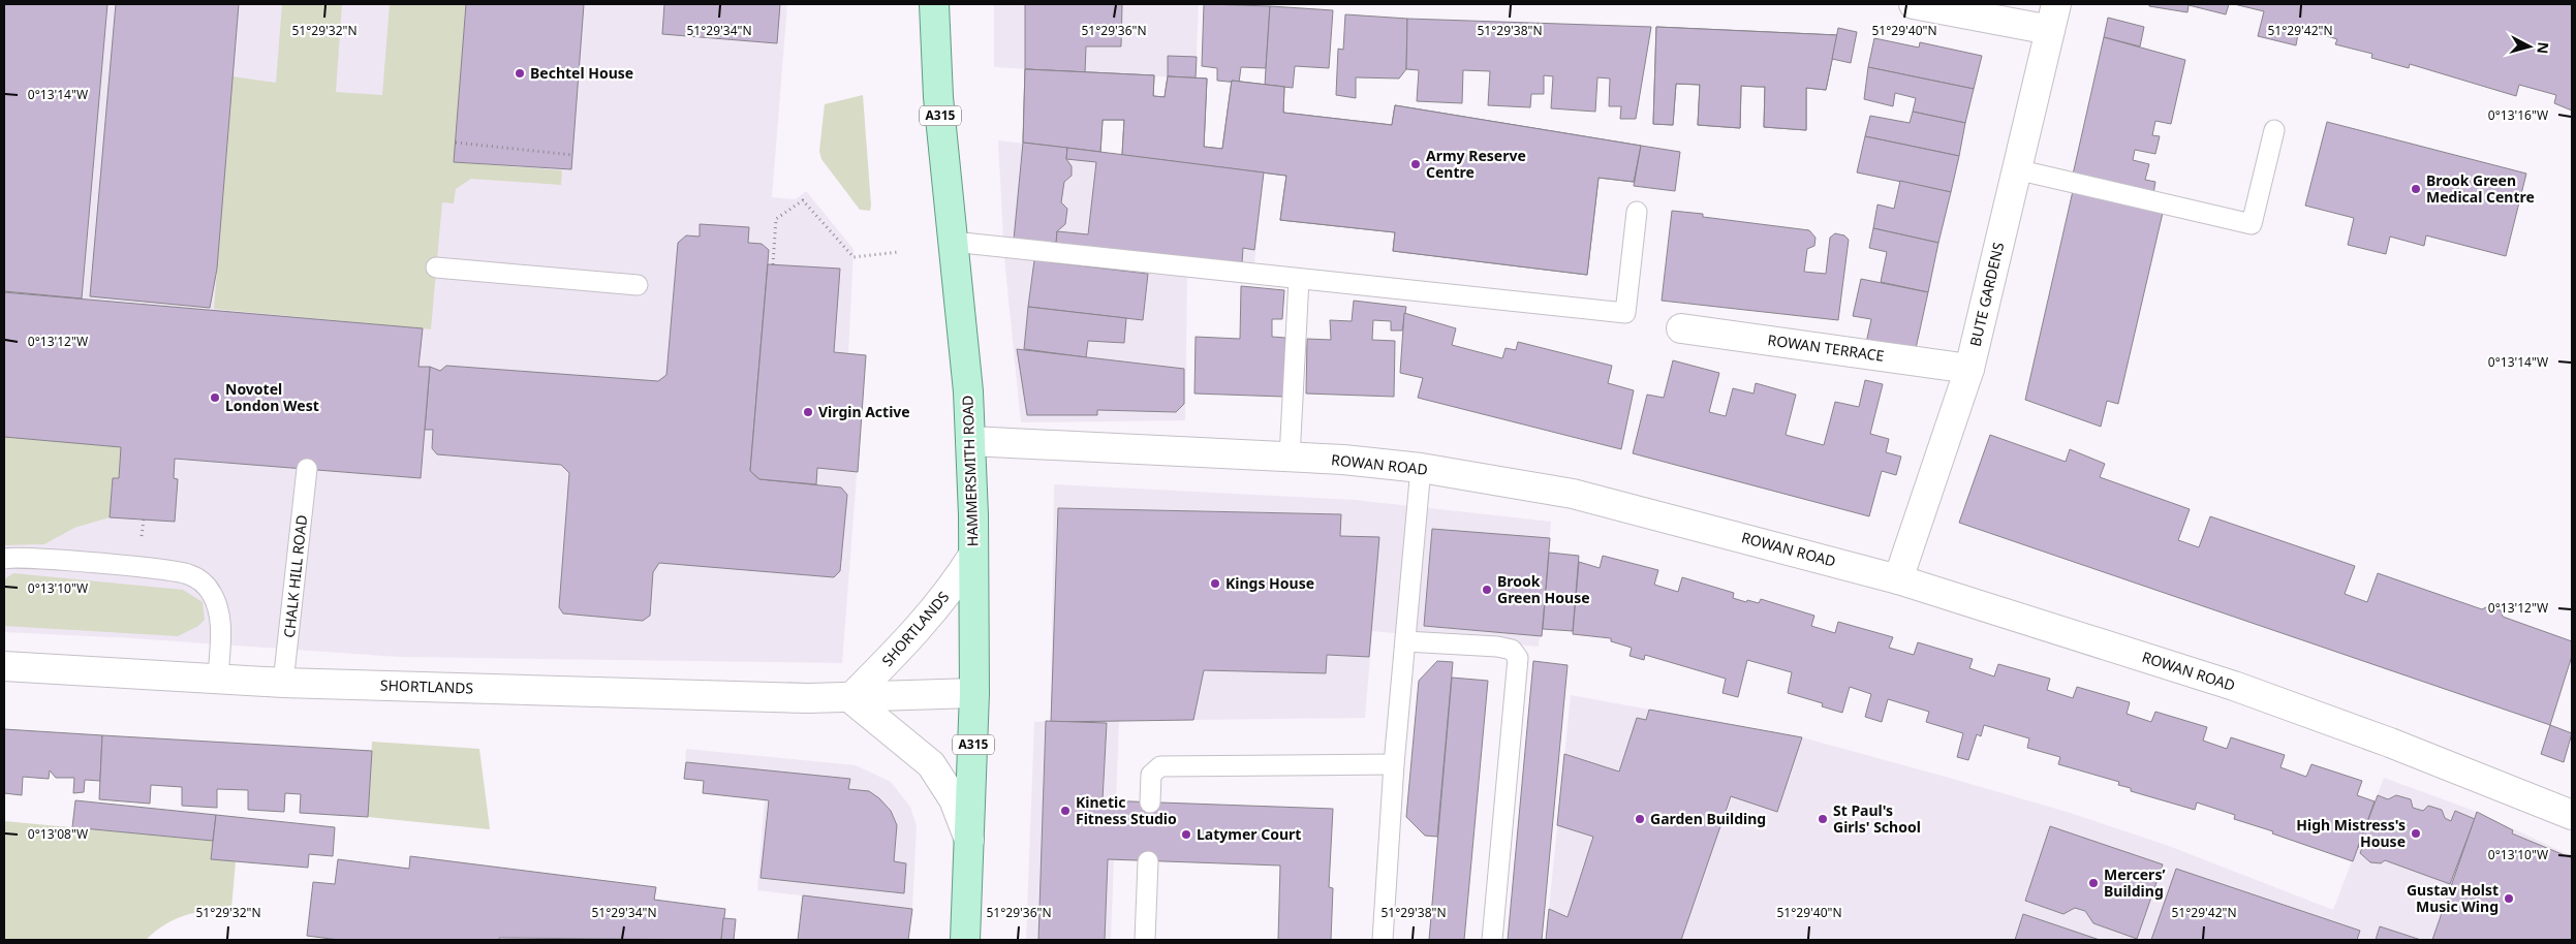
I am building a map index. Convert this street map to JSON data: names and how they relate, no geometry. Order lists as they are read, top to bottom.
{
  "streets": {
    "main road": ["A315", "HAMMERSMITH ROAD"],
    "street": [
      "BUTE GARDENS",
      "ROWAN TERRACE",
      "ROWAN ROAD",
      "SHORTLANDS"
    ],
    "lane": ["CHALK HILL ROAD"]
  },
  "crossings": [
    ["BUTE GARDENS", "ROWAN TERRACE"],
    ["BUTE GARDENS", "ROWAN ROAD"],
    ["ROWAN ROAD", "HAMMERSMITH ROAD"],
    ["HAMMERSMITH ROAD", "SHORTLANDS"],
    ["CHALK HILL ROAD", "SHORTLANDS"]
  ],
  "places": [
    "Bechtel House",
    "Army Reserve Centre",
    "Brook Green Medical Centre",
    "Novotel London West",
    "Virgin Active",
    "Kings House",
    "Brook Green House",
    "Kinetic Fitness Studio",
    "Garden Building",
    "St Paul's Girls' School",
    "High Mistress's House",
    "Latymer Court",
    "Mercers’ Building",
    "Gustav Holst Music Wing"
  ],
  "north": "right",
  "coordinates": [
    "51°29'32\"N",
    "51°29'34\"N",
    "51°29'36\"N",
    "51°29'38\"N",
    "51°29'40\"N",
    "51°29'42\"N",
    "0°13'14\"W",
    "0°13'16\"W",
    "0°13'12\"W",
    "0°13'10\"W",
    "0°13'08\"W"
  ]
}
